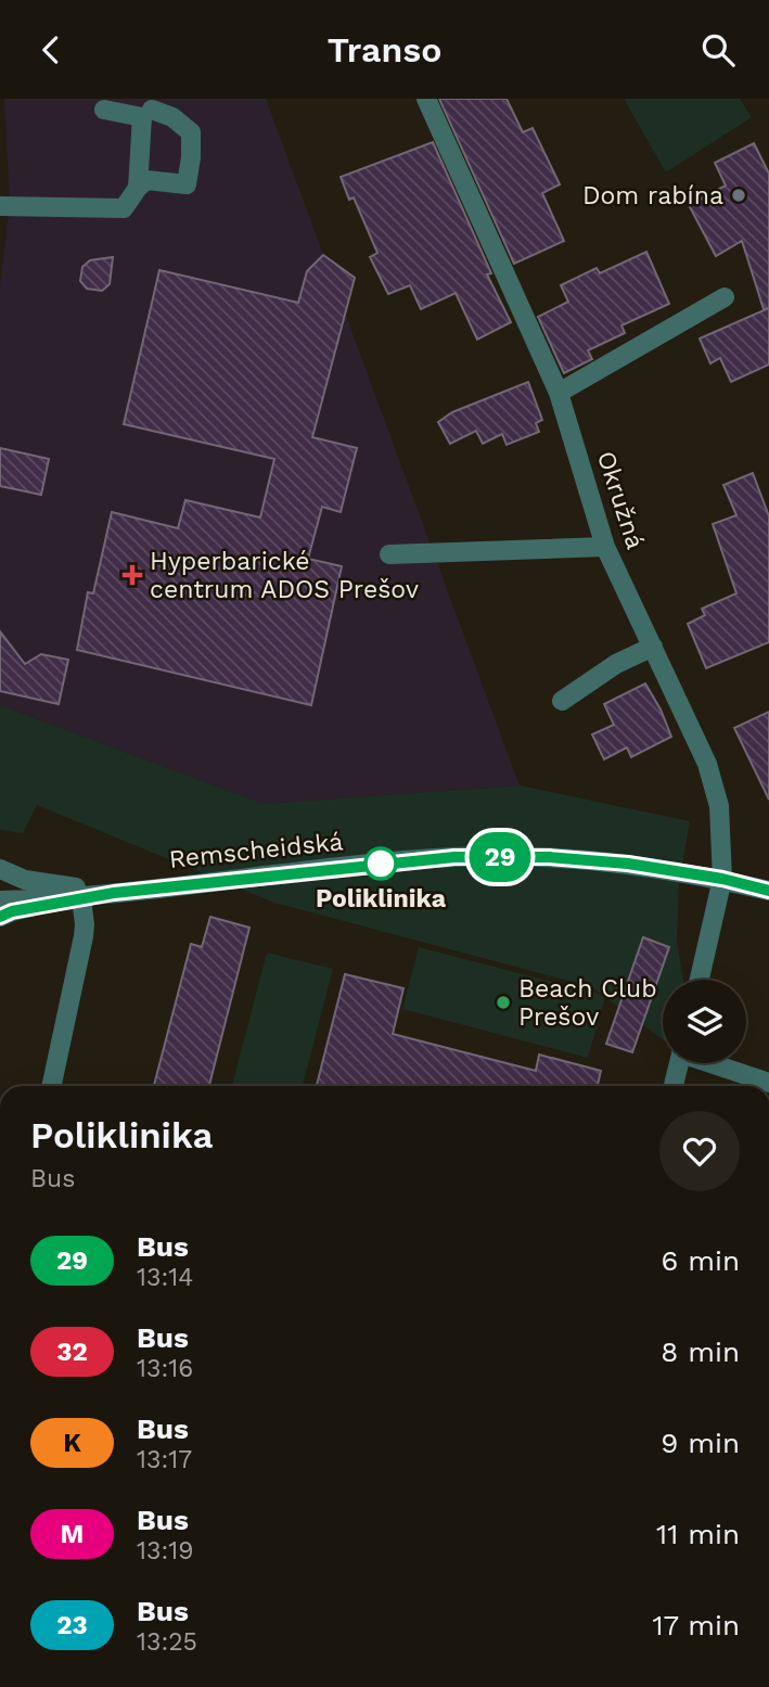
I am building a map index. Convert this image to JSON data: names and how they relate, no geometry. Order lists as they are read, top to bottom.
{
  "streets": {
    "street": ["Okružná", "Remscheidská"]
  },
  "crossings": [
    ["Okružná", "Remscheidská"]
  ],
  "places": {
    "other": ["Dom rabína", "Poliklinika", "Beach Club Prešov"],
    "health": ["Hyperbarické centrum ADOS Prešov"]
  },
  "lines": ["bus line 29"],
  "page": {
    "header": "Transo",
    "on_map": "29",
    "heading": ["Poliklinika", "Bus"],
    "list": [
      {
        "mark": "29",
        "name": "Bus",
        "note": "13:14",
        "value": "6 min"
      },
      {
        "mark": "32",
        "name": "Bus",
        "note": "13:16",
        "value": "8 min"
      },
      {
        "mark": "K",
        "name": "Bus",
        "note": "13:17",
        "value": "9 min"
      },
      {
        "mark": "M",
        "name": "Bus",
        "note": "13:19",
        "value": "11 min"
      },
      {
        "mark": "23",
        "name": "Bus",
        "note": "13:25",
        "value": "17 min"
      }
    ]
  }
}
